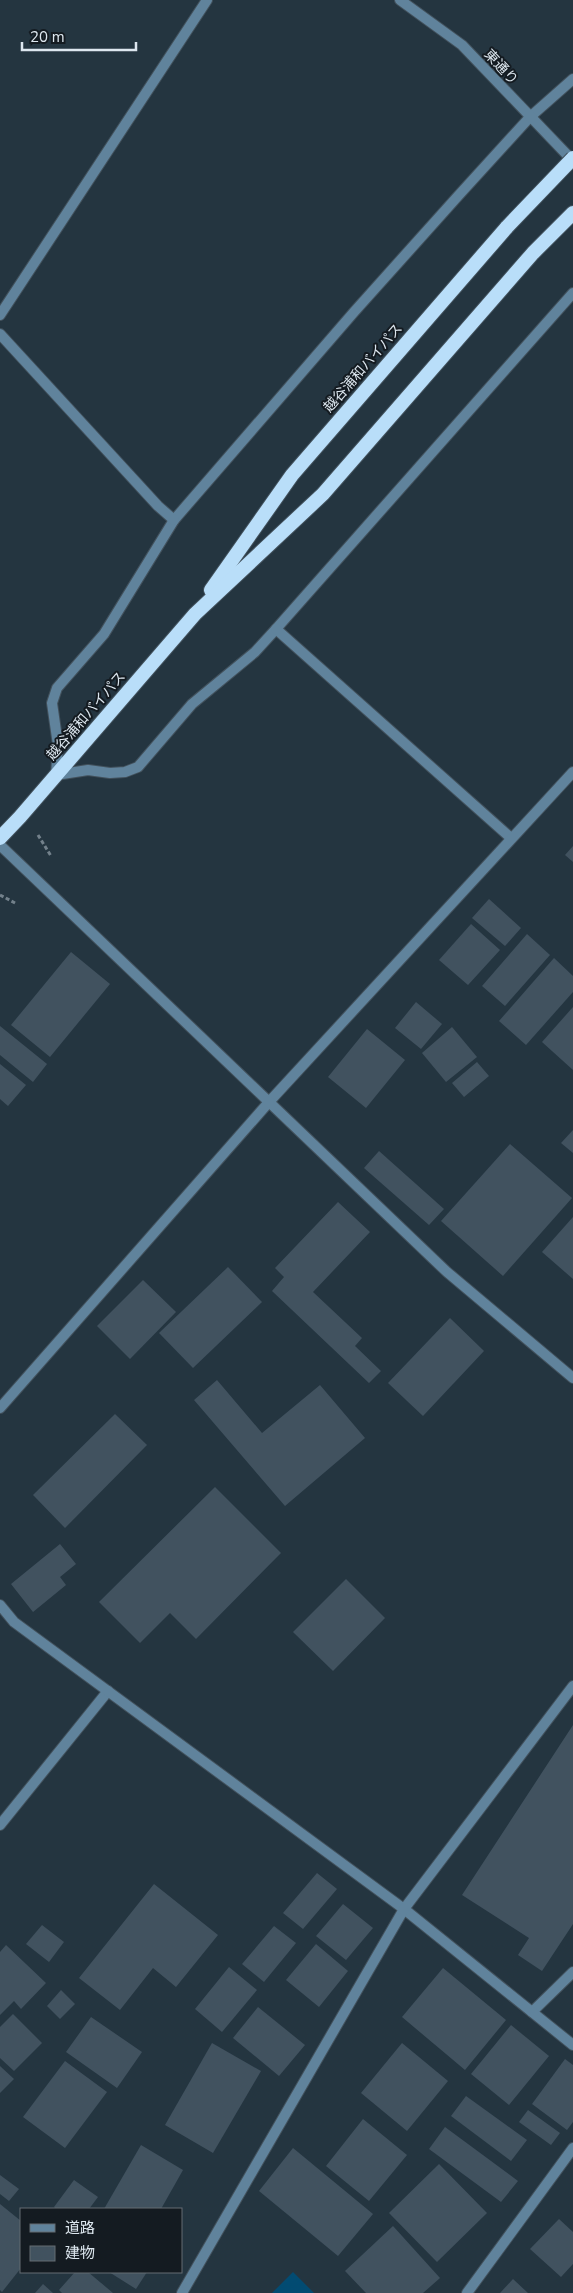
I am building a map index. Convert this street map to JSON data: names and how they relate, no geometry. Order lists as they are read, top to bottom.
{
  "streets": {
    "highway": ["越谷浦和バイパス"],
    "street": ["東通り"]
  },
  "crossings": [
    ["東通り", "越谷浦和バイパス"]
  ],
  "legend": ["道路", "建物"],
  "scale_bar": "20 m"
}
